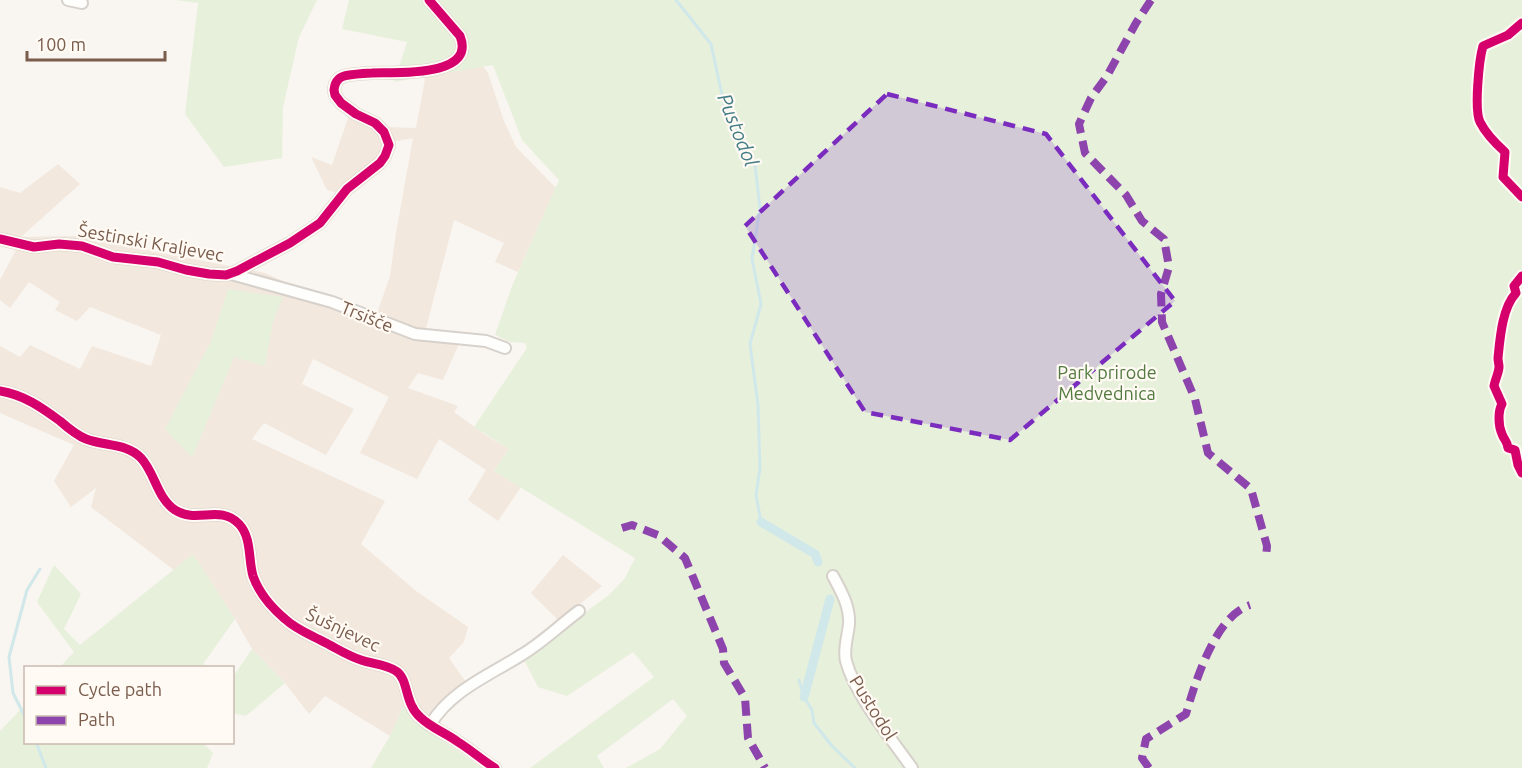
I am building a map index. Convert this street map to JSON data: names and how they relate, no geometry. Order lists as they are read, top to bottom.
{
  "streets": {
    "street": [
      "Šestinski Kraljevec",
      "Trsišče",
      "Šušnjevec",
      "Pustodol"
    ]
  },
  "crossings": [
    ["Šestinski Kraljevec", "Trsišče"]
  ],
  "water": ["Pustodol"],
  "parks": ["Park prirode Medvednica"],
  "legend": ["Cycle path", "Path"],
  "scale_bar": "100 m"
}
